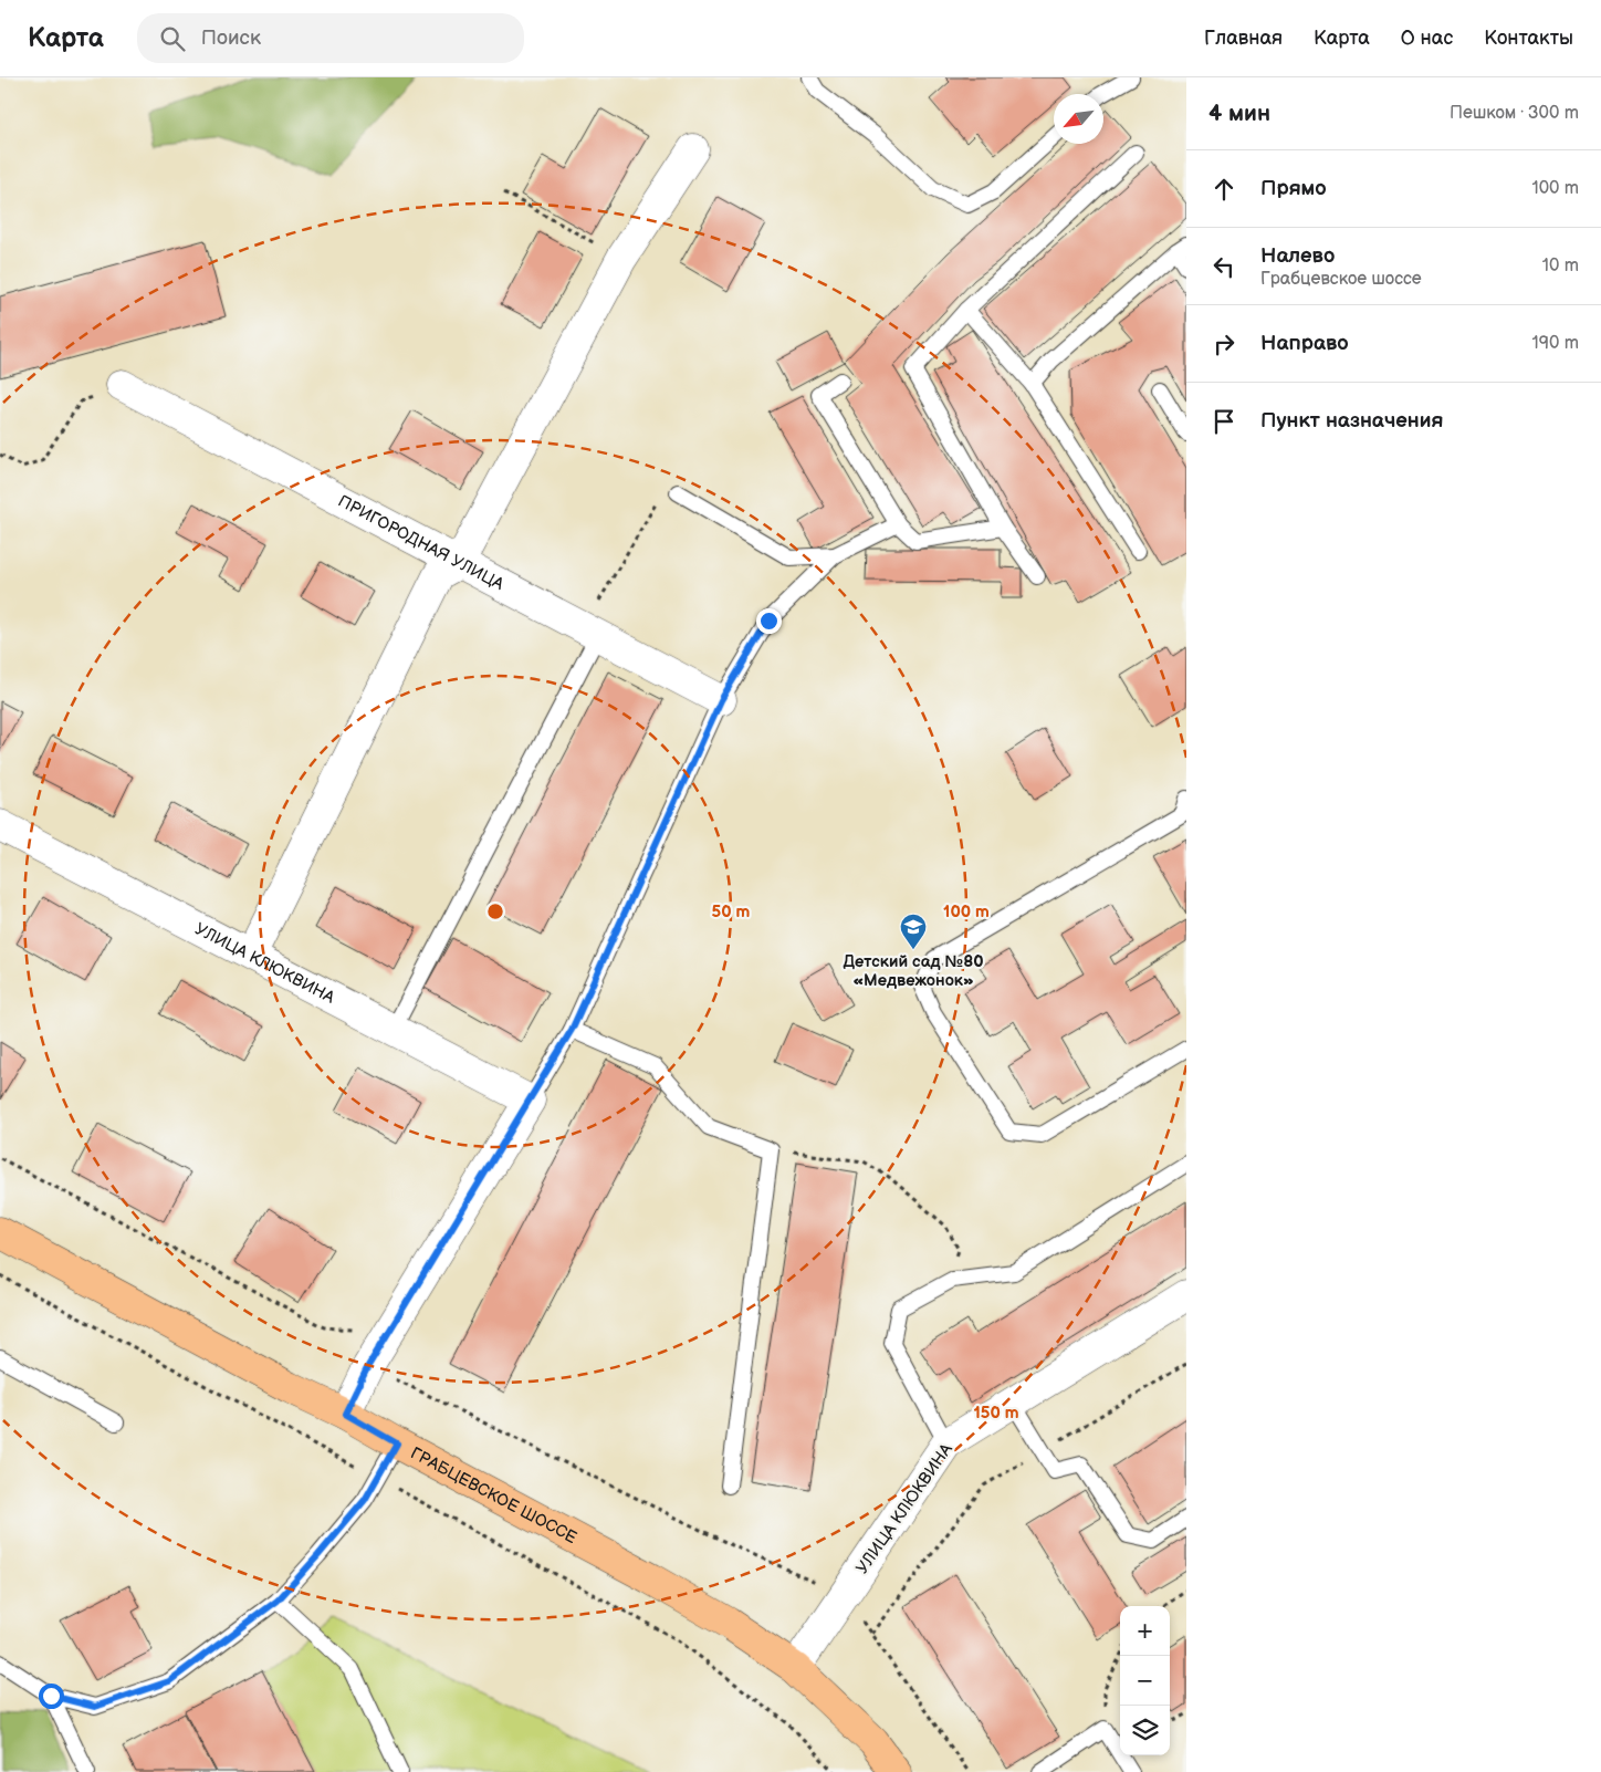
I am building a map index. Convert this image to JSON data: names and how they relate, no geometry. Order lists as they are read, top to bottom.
{
  "streets": {
    "main road": ["ГРАБЦЕВСКОЕ ШОССЕ"],
    "street": ["ПРИГОРОДНАЯ УЛИЦА", "УЛИЦА КЛЮКВИНА"]
  },
  "crossings": [
    ["УЛИЦА КЛЮКВИНА", "ГРАБЦЕВСКОЕ ШОССЕ"]
  ],
  "places": {
    "school or university": ["Детский сад №80 «Медвежонок»"]
  },
  "north": "bottom left",
  "page": {
    "header": "Карта",
    "search": "Поиск",
    "nav": [
      "Главная",
      "Карта",
      "О нас",
      "Контакты"
    ],
    "heading": ["4 мин", "Пешком · 300 m"],
    "list": [
      ["Прямо", "100 m"],
      ["Налево", "Грабцевское шоссе", "10 m"],
      ["Направо", "190 m"],
      "Пункт назначения"
    ],
    "map_buttons": ["+", "−"]
  },
  "rings": ["50 m", "100 m", "150 m"]
}
